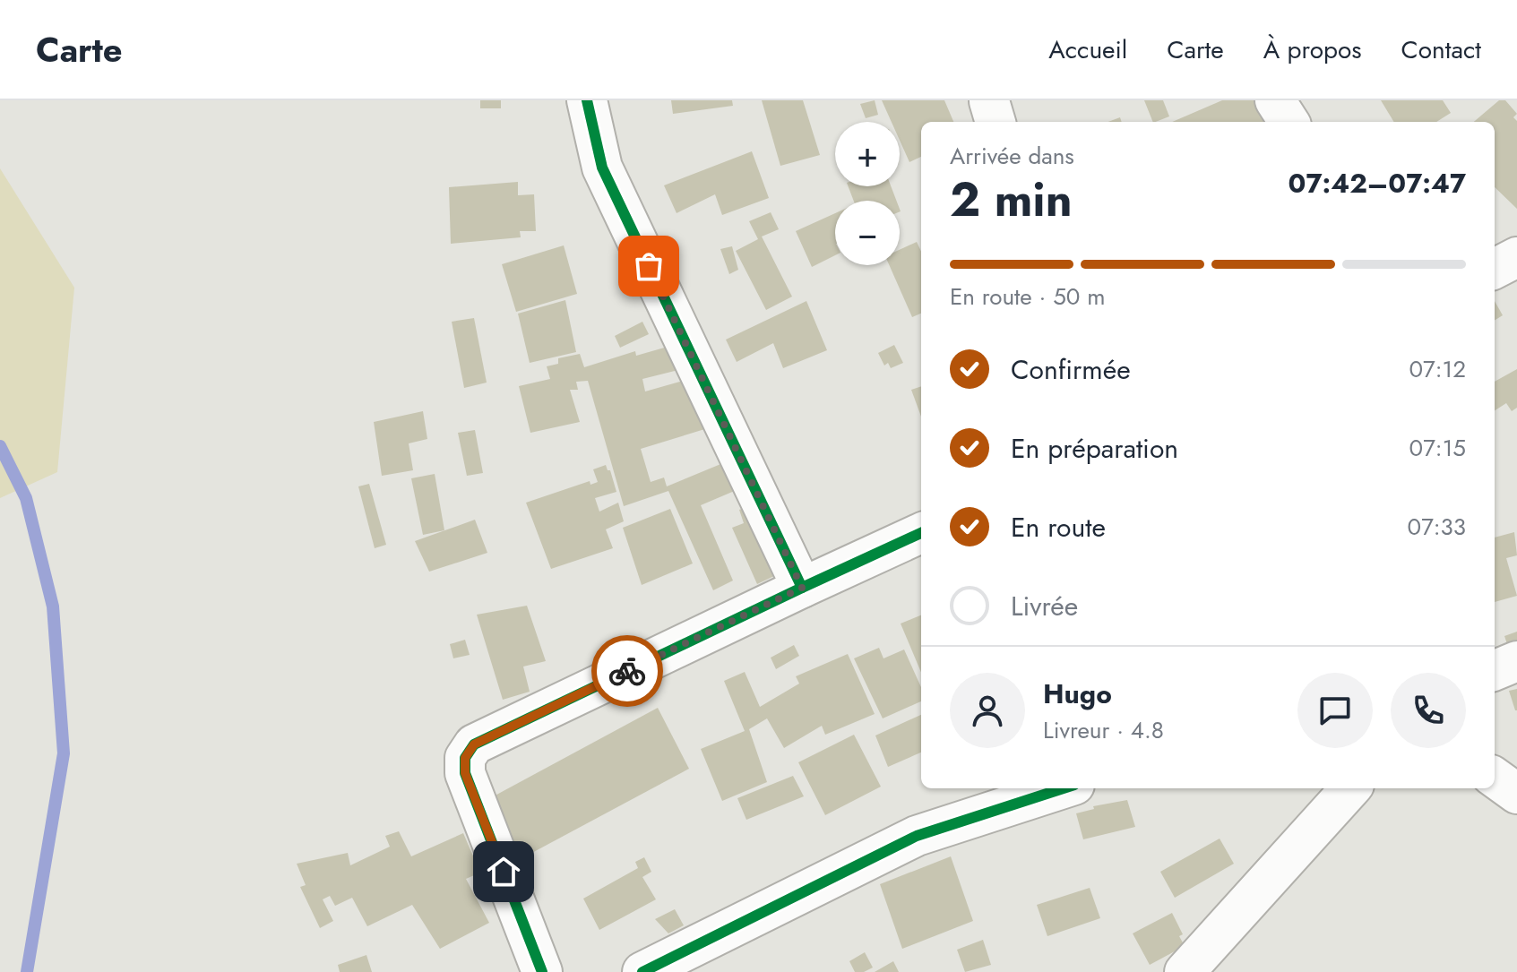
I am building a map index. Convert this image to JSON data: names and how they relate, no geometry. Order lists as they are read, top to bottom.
{
  "page": {
    "header": "Carte",
    "nav": [
      "Accueil",
      "Carte",
      "À propos",
      "Contact"
    ],
    "map_buttons": ["+", "−"],
    "heading": ["2 min", "Arrivée dans", "07:42–07:47"],
    "panel": ["Hugo", "Livreur · 4.8"],
    "bar": "En route · 50 m",
    "list": [
      ["Confirmée", "07:12"],
      ["En préparation", "07:15"],
      ["En route", "07:33"],
      "Livrée"
    ]
  }
}
